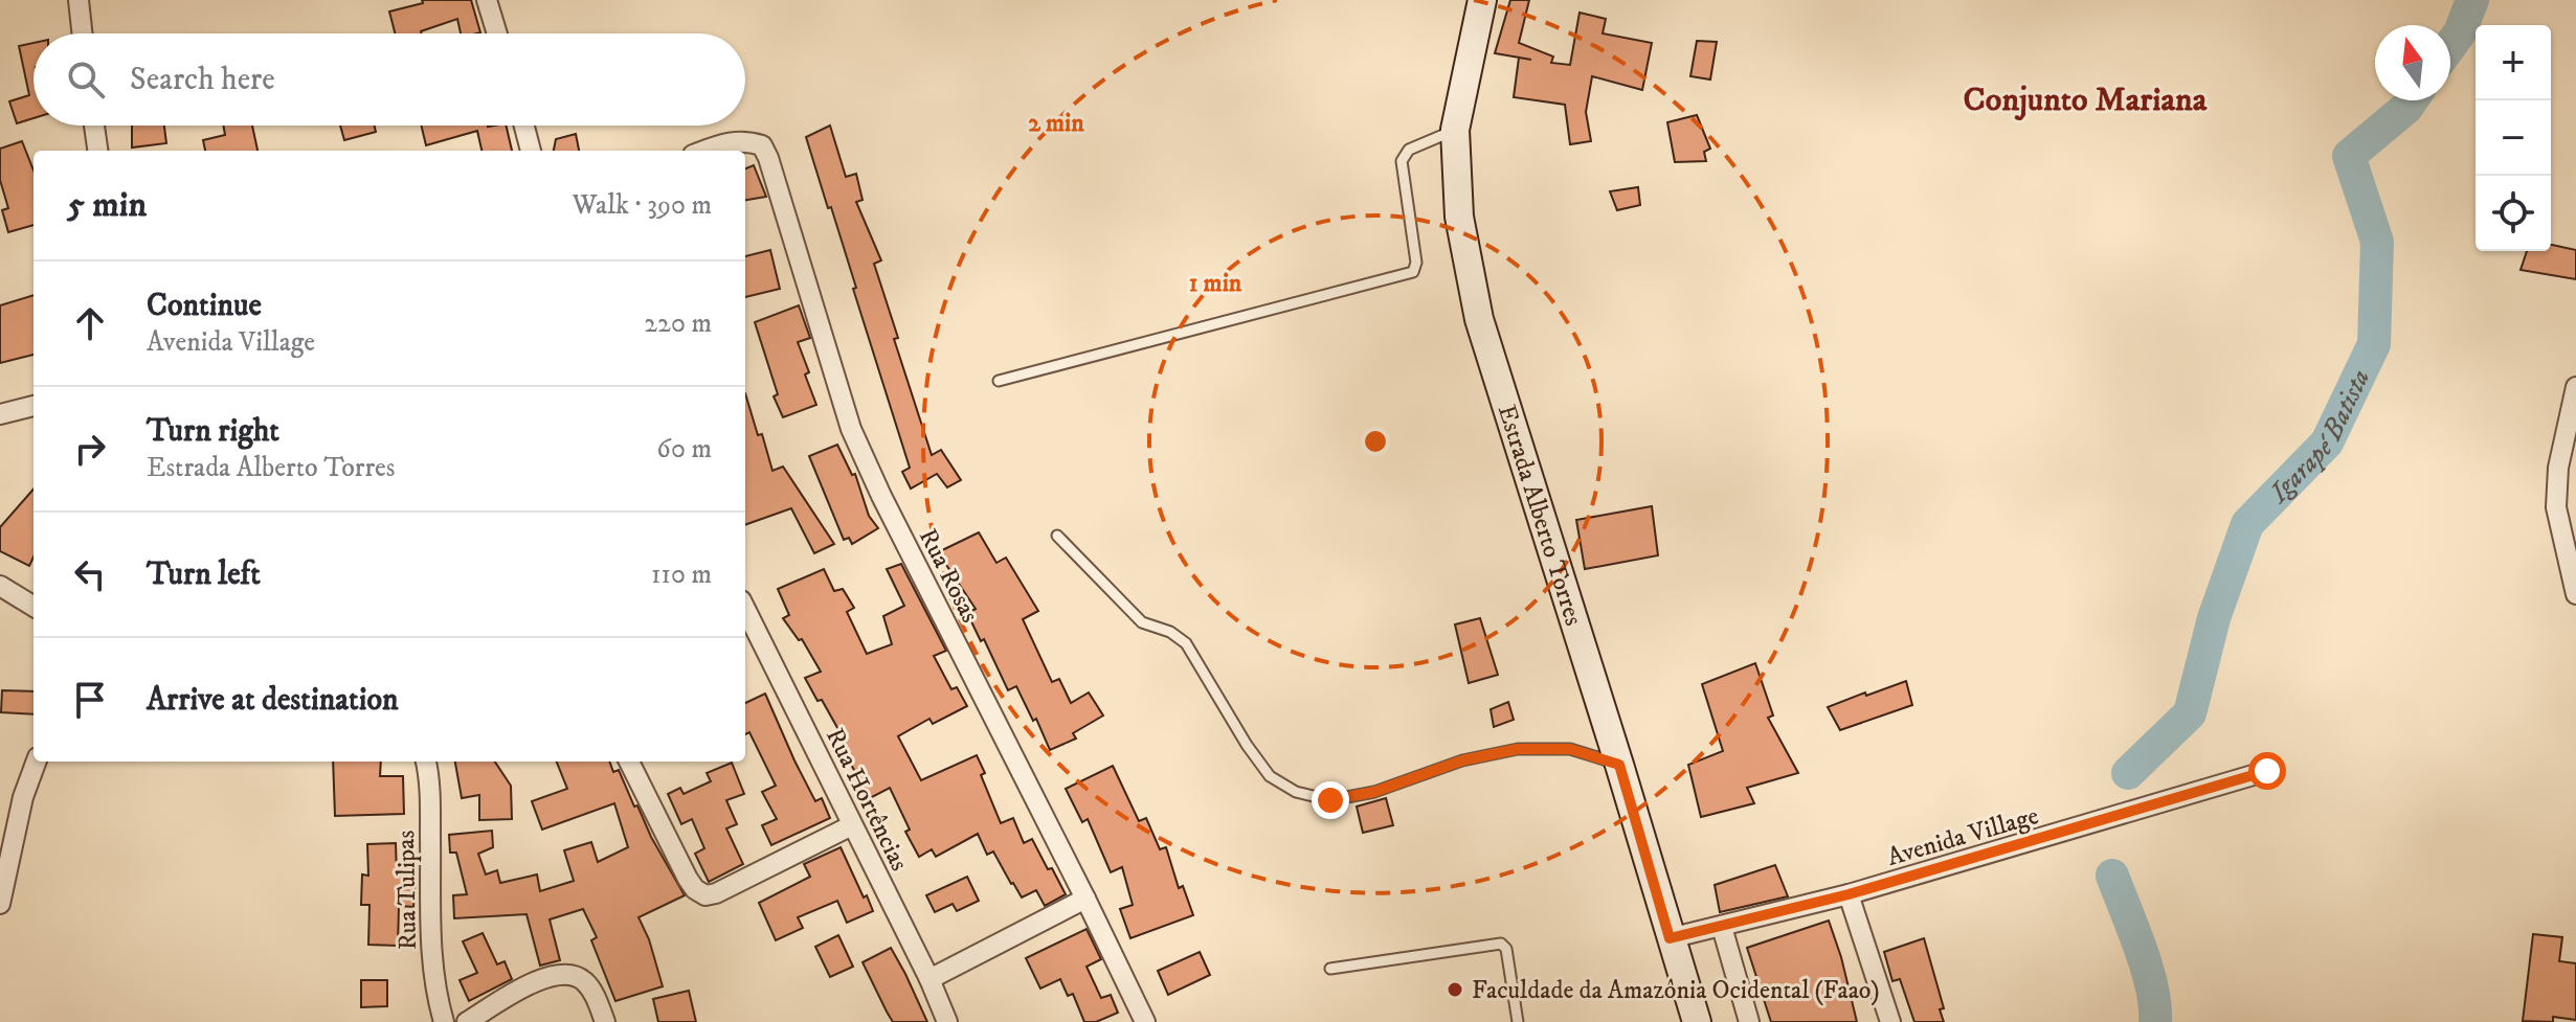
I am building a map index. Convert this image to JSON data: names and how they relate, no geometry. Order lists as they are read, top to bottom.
{
  "streets": {
    "street": [
      "Estrada Alberto Torres",
      "Rua Rosas",
      "Rua Hortências",
      "Avenida Village",
      "Rua Tulipas"
    ]
  },
  "crossings": [
    ["Estrada Alberto Torres", "Avenida Village"]
  ],
  "districts": ["Conjunto Mariana"],
  "water": ["Igarapé Batista"],
  "places": ["Faculdade da Amazônia Ocidental (Faao)"],
  "north": "top",
  "page": {
    "map_buttons": ["+", "−"],
    "search": "Search here",
    "heading": ["5 min", "Walk · 390 m"],
    "list": [
      ["Continue", "Avenida Village", "220 m"],
      ["Turn right", "Estrada Alberto Torres", "60 m"],
      ["Turn left", "110 m"],
      "Arrive at destination"
    ]
  },
  "rings": ["2 min", "1 min"]
}
